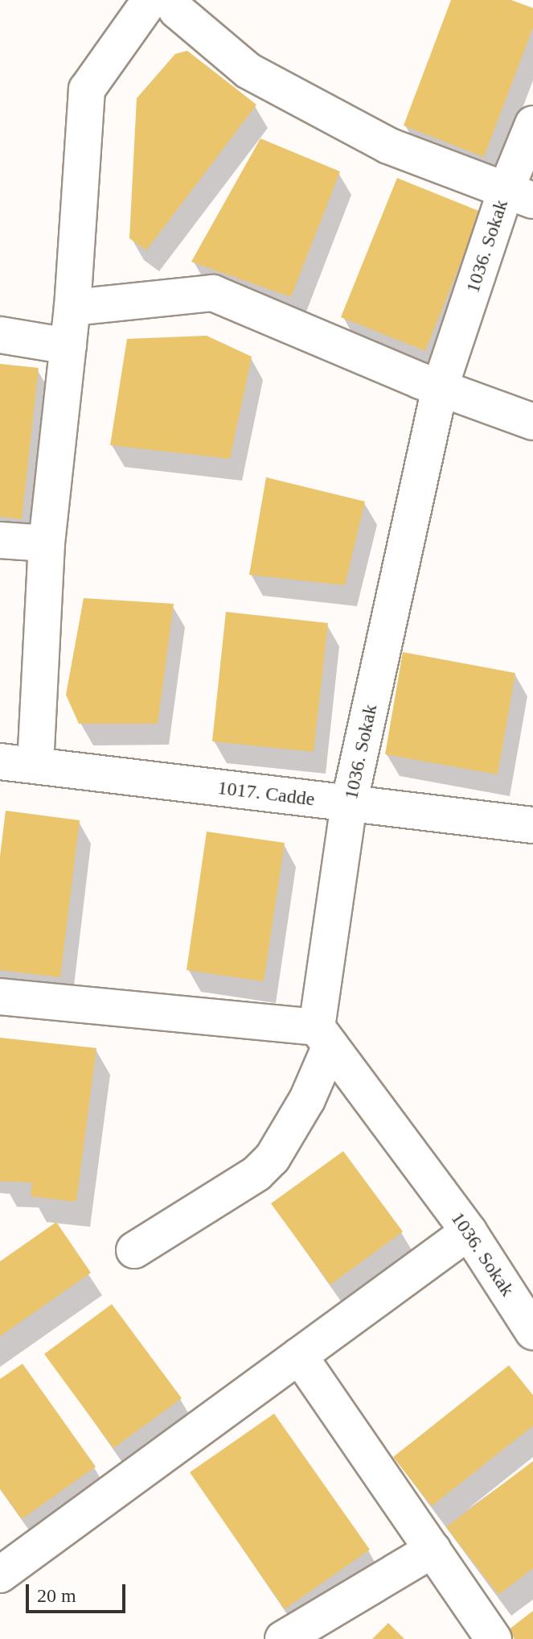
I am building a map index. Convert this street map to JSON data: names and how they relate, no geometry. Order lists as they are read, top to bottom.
{
  "streets": {
    "street": ["1036. Sokak", "1017. Cadde"]
  },
  "crossings": [
    ["1036. Sokak", "1017. Cadde"]
  ],
  "scale_bar": "20 m"
}
